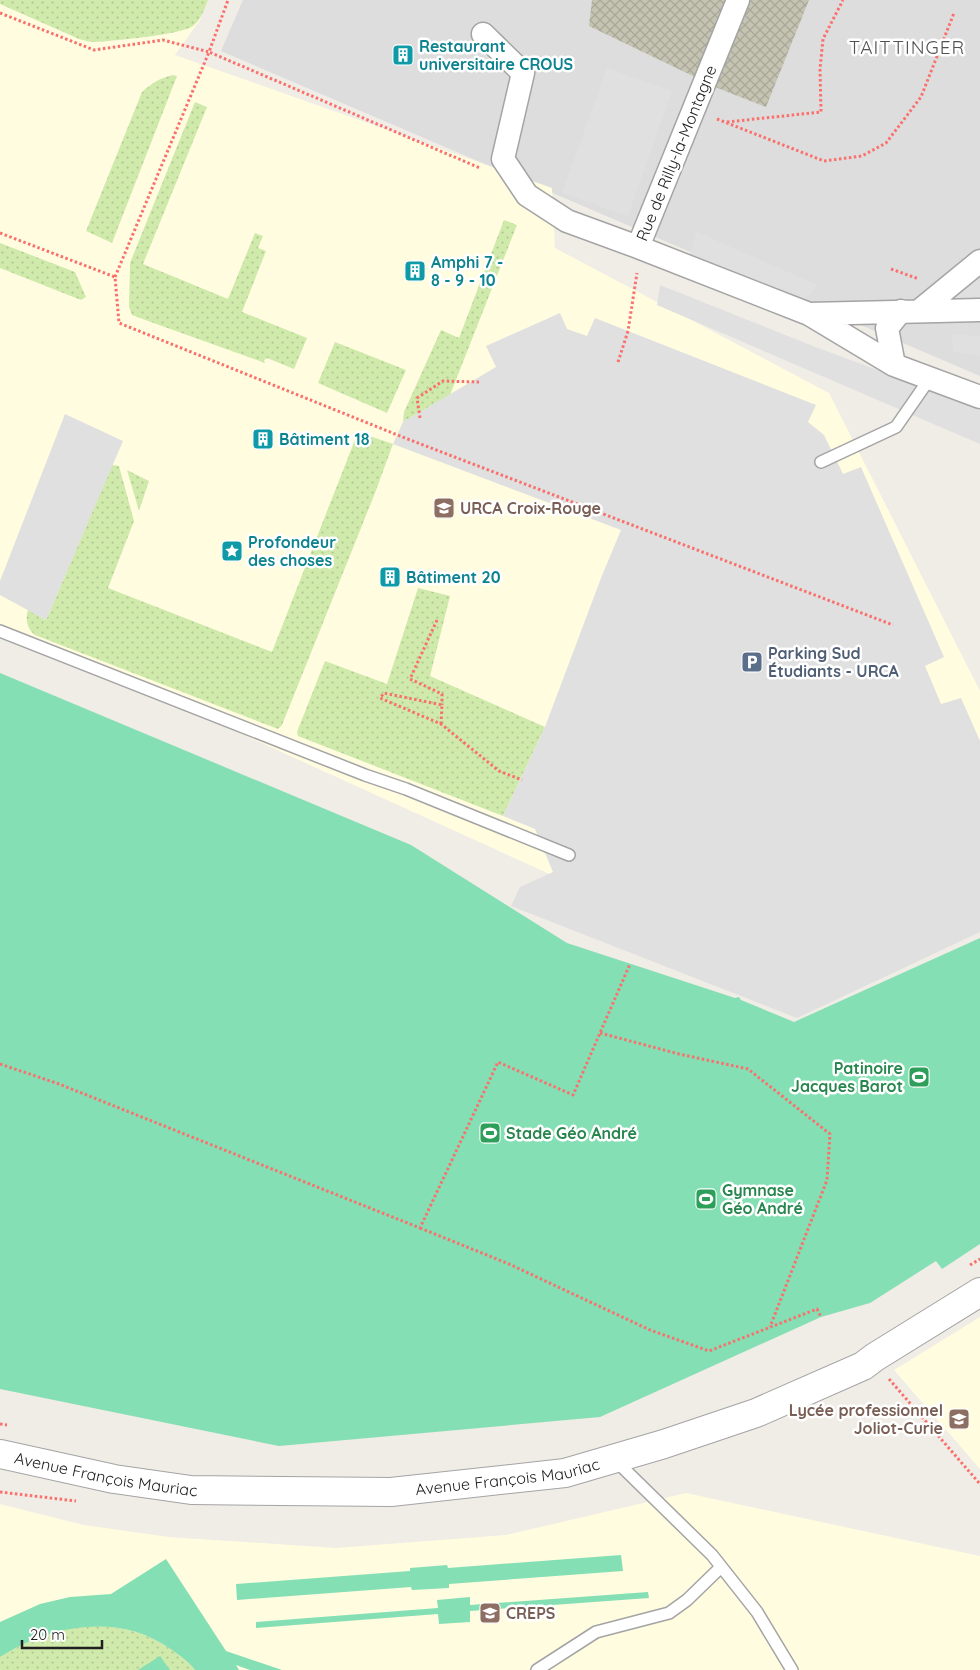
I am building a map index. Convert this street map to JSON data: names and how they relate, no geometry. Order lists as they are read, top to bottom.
{
  "streets": {
    "street": ["Rue de Rilly-la-Montagne", "Avenue François Mauriac"]
  },
  "districts": ["TAITTINGER"],
  "places": {
    "building": [
      "Restaurant universitaire CROUS",
      "Amphi 7 - 8 - 9 - 10",
      "Bâtiment 18",
      "Bâtiment 20"
    ],
    "school or university": ["URCA Croix-Rouge", "Lycée professionnel Joliot-Curie", "CREPS"],
    "place": ["Profondeur des choses"],
    "parking": ["Parking Sud Étudiants - URCA"],
    "sports": ["Patinoire Jacques Barot", "Stade Géo André", "Gymnase Géo André"]
  },
  "scale_bar": "20 m"
}
